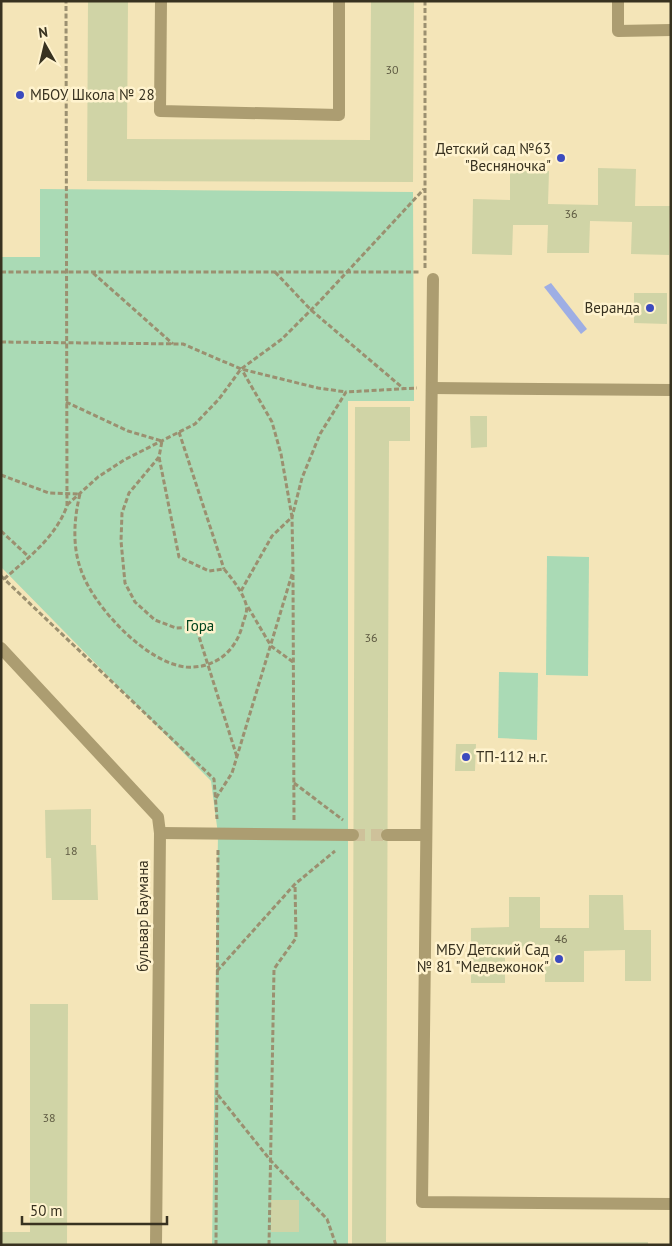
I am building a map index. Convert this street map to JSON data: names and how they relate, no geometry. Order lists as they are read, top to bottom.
{
  "streets": {
    "street": ["бульвар Баумана"]
  },
  "parks": ["Гора"],
  "places": [
    "МБОУ Школа № 28",
    "Детский сад №63 \"Весняночка\"",
    "Веранда",
    "ТП-112 н.г.",
    "МБУ Детский Сад № 81 \"Медвежонок\""
  ],
  "house_numbers": [
    "30",
    "36",
    "36",
    "18",
    "46",
    "38"
  ],
  "scale_bar": "50 m",
  "north": "top"
}
